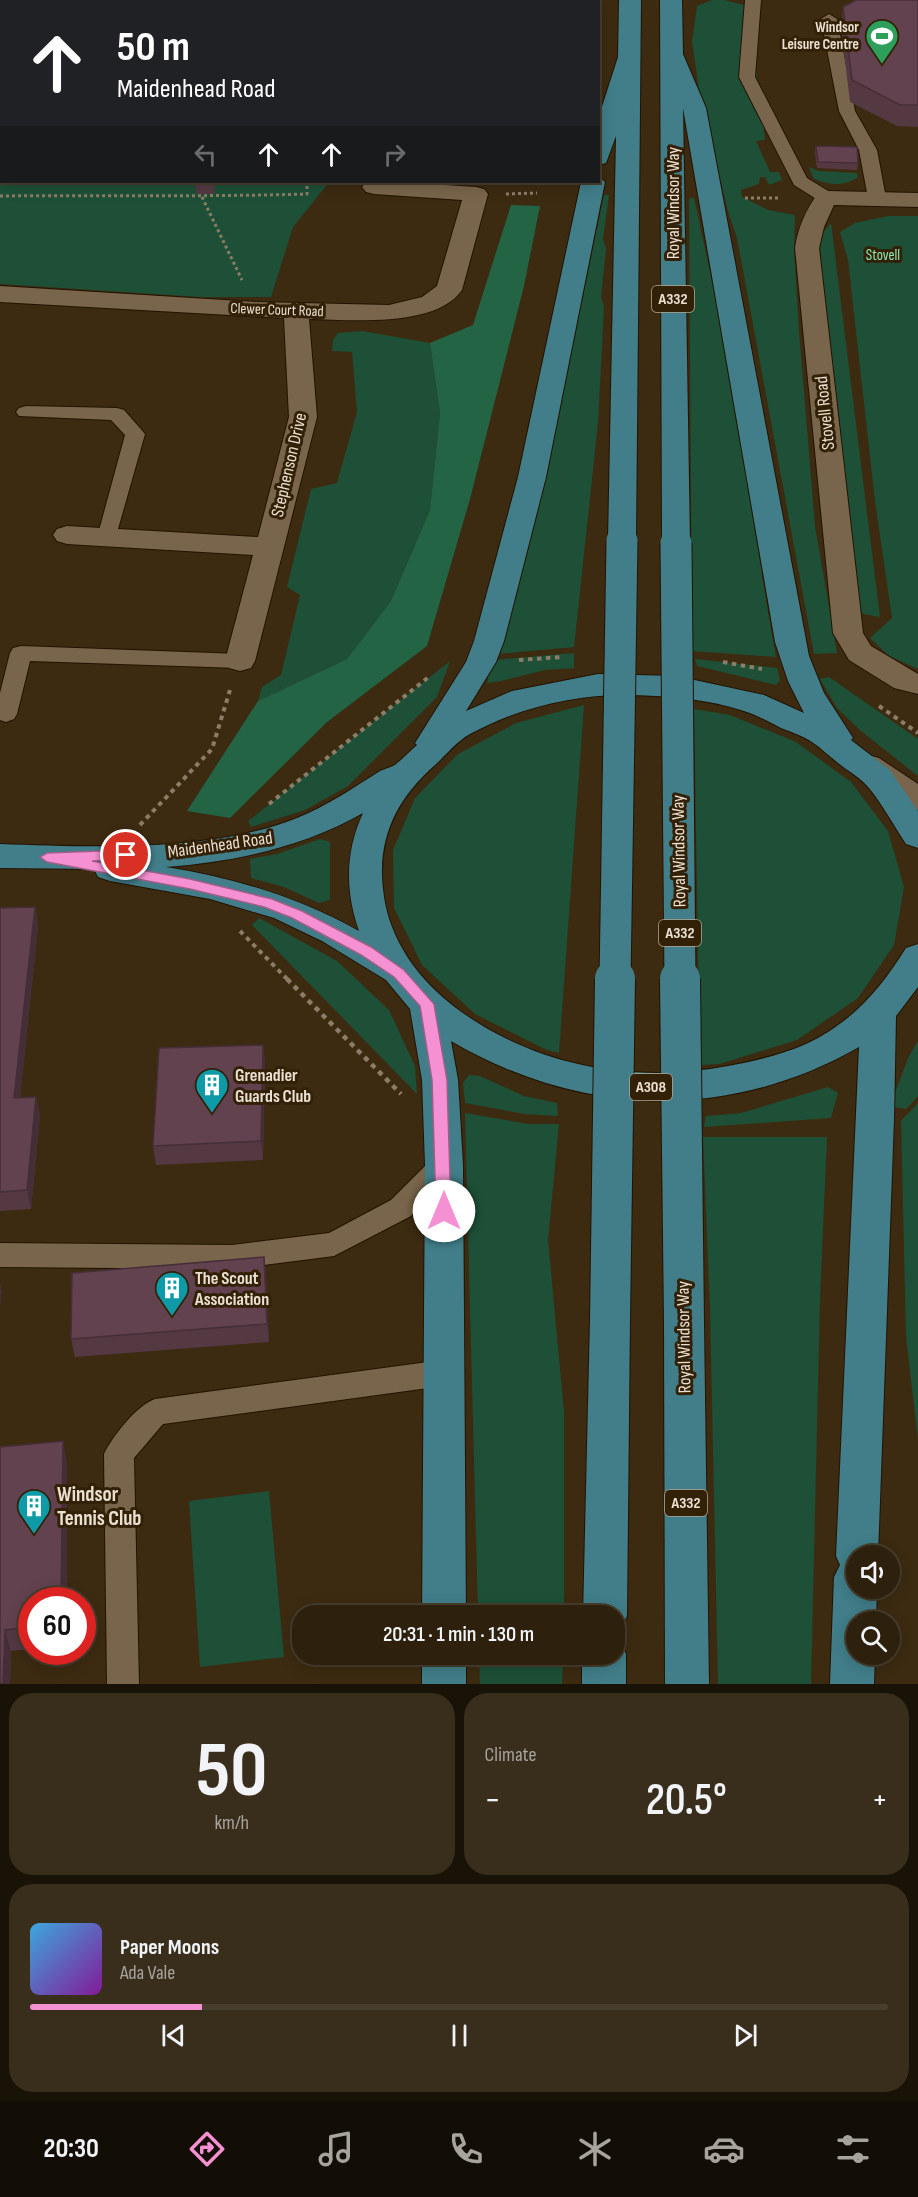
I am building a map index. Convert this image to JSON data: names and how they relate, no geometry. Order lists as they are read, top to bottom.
{
  "streets": {
    "main road": [
      "Royal Windsor Way",
      "A332",
      "Maidenhead Road",
      "A308"
    ],
    "street": ["Clewer Court Road", "Stovell Road", "Stephenson Drive"]
  },
  "crossings": [
    ["Clewer Court Road", "Stephenson Drive"],
    ["Maidenhead Road", "A308"]
  ],
  "parks": ["Stovell"],
  "places": {
    "sports": ["Windsor Leisure Centre"],
    "building": ["Grenadier Guards Club", "The Scout Association", "Windsor Tennis Club"]
  },
  "page": {
    "turn": ["50 m", "Maidenhead Road"],
    "limit": "60",
    "trip": "20:31 · 1 min · 130 m",
    "tile": [
      ["50", "km/h"],
      "Climate"
    ],
    "heat": ["−", "20.5°", "+"],
    "song": ["Paper Moons", "Ada Vale"],
    "tabs": "20:30"
  }
}
